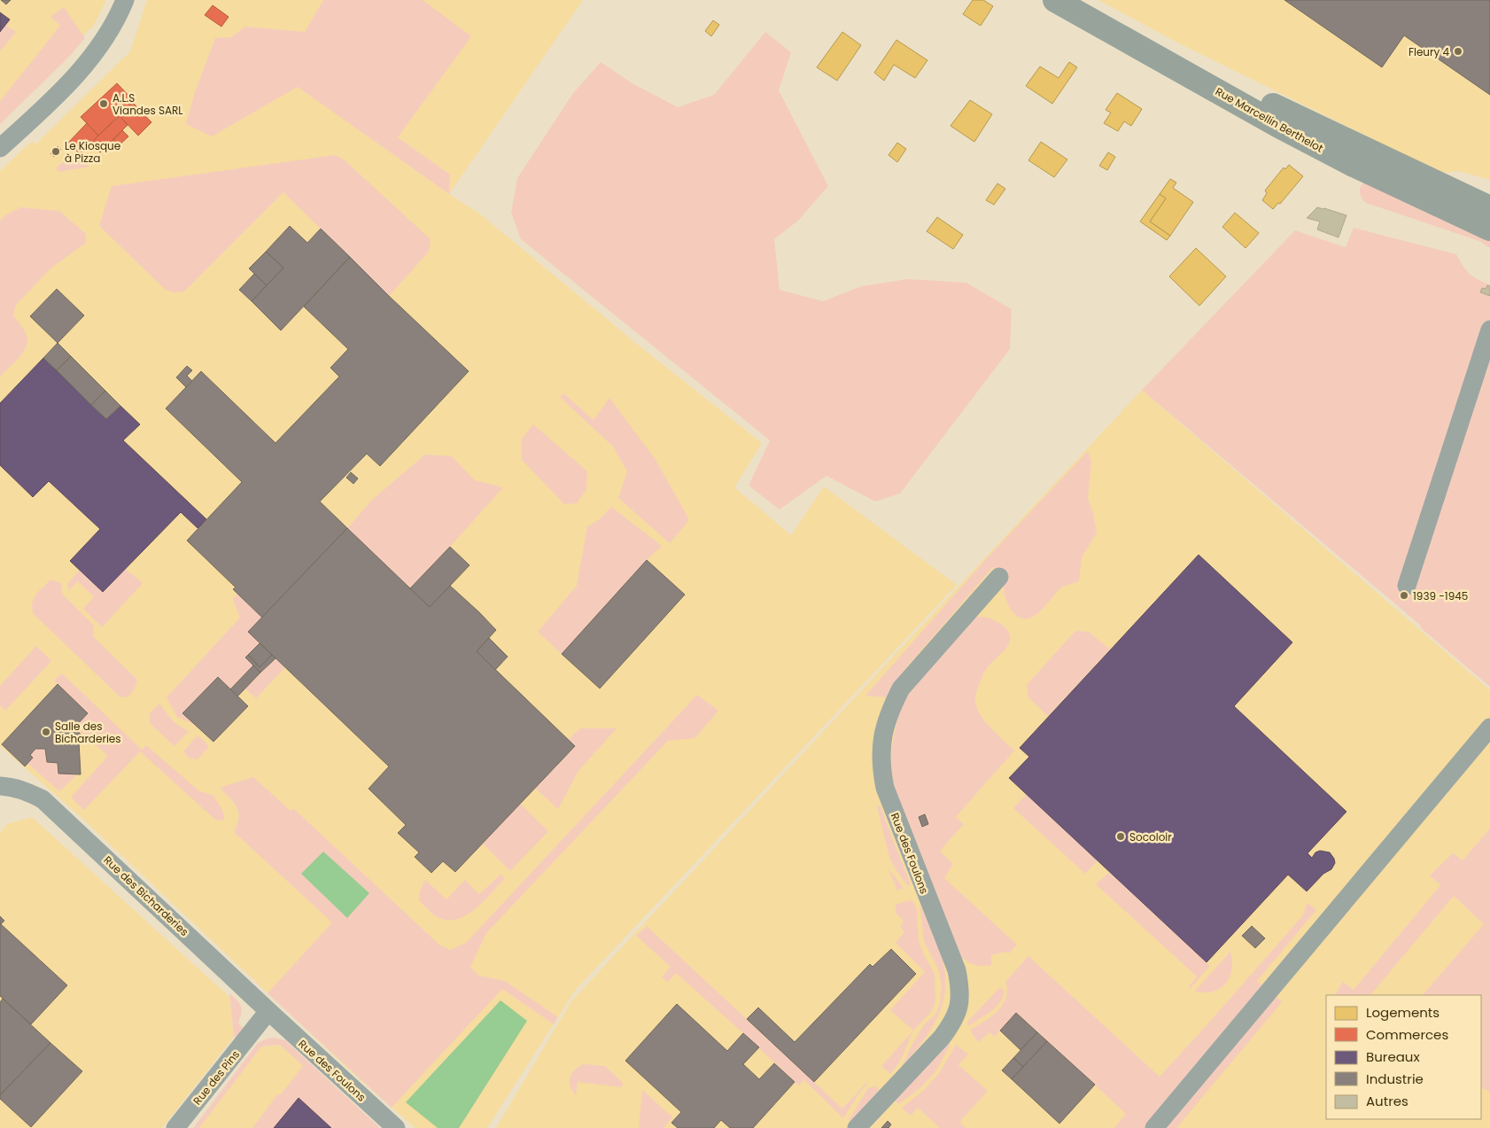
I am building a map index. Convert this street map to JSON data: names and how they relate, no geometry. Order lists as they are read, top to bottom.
{
  "streets": {
    "main road": ["Rue Marcellin Berthelot"],
    "street": ["Rue des Foulons", "Rue des Bicharderies", "Rue des Pins"]
  },
  "crossings": [
    ["Rue des Foulons", "Rue des Bicharderies"],
    ["Rue des Foulons", "Rue des Pins"],
    ["Rue des Bicharderies", "Rue des Pins"]
  ],
  "places": [
    "Fleury 4",
    "A.L.S Viandes SARL",
    "Le Kiosque à Pizza",
    "1939 -1945",
    "Salle des Bicharderies",
    "Socoloir"
  ],
  "legend": [
    "Logements",
    "Commerces",
    "Bureaux",
    "Industrie",
    "Autres"
  ]
}
